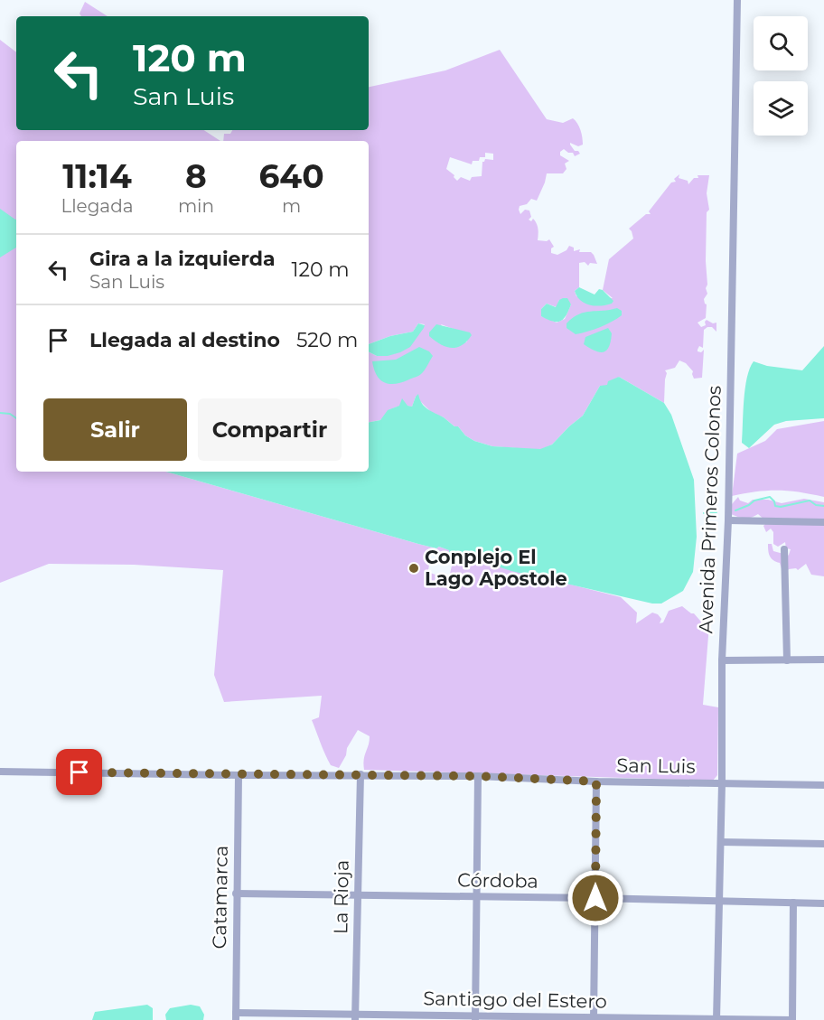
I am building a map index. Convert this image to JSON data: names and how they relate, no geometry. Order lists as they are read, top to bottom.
{
  "streets": {
    "street": [
      "Avenida Primeros Colonos",
      "San Luis",
      "Córdoba",
      "Catamarca",
      "La Rioja",
      "Santiago del Estero"
    ]
  },
  "crossings": [
    ["Avenida Primeros Colonos", "San Luis"],
    ["Avenida Primeros Colonos", "Córdoba"],
    ["Avenida Primeros Colonos", "Santiago del Estero"],
    ["San Luis", "Catamarca"],
    ["San Luis", "La Rioja"],
    ["Córdoba", "Catamarca"],
    ["Córdoba", "La Rioja"],
    ["Catamarca", "Santiago del Estero"],
    ["La Rioja", "Santiago del Estero"]
  ],
  "places": ["Conplejo El Lago Apostole"],
  "page": {
    "turn": ["120 m", "San Luis"],
    "eta": [
      "11:14",
      "Llegada",
      "8",
      "min",
      "640",
      "m"
    ],
    "list": [
      {
        "name": "Gira a la izquierda",
        "note": "San Luis",
        "value": "120 m"
      },
      {
        "name": "Llegada al destino",
        "value": "520 m"
      }
    ],
    "buttons": ["Salir", "Compartir"]
  }
}
